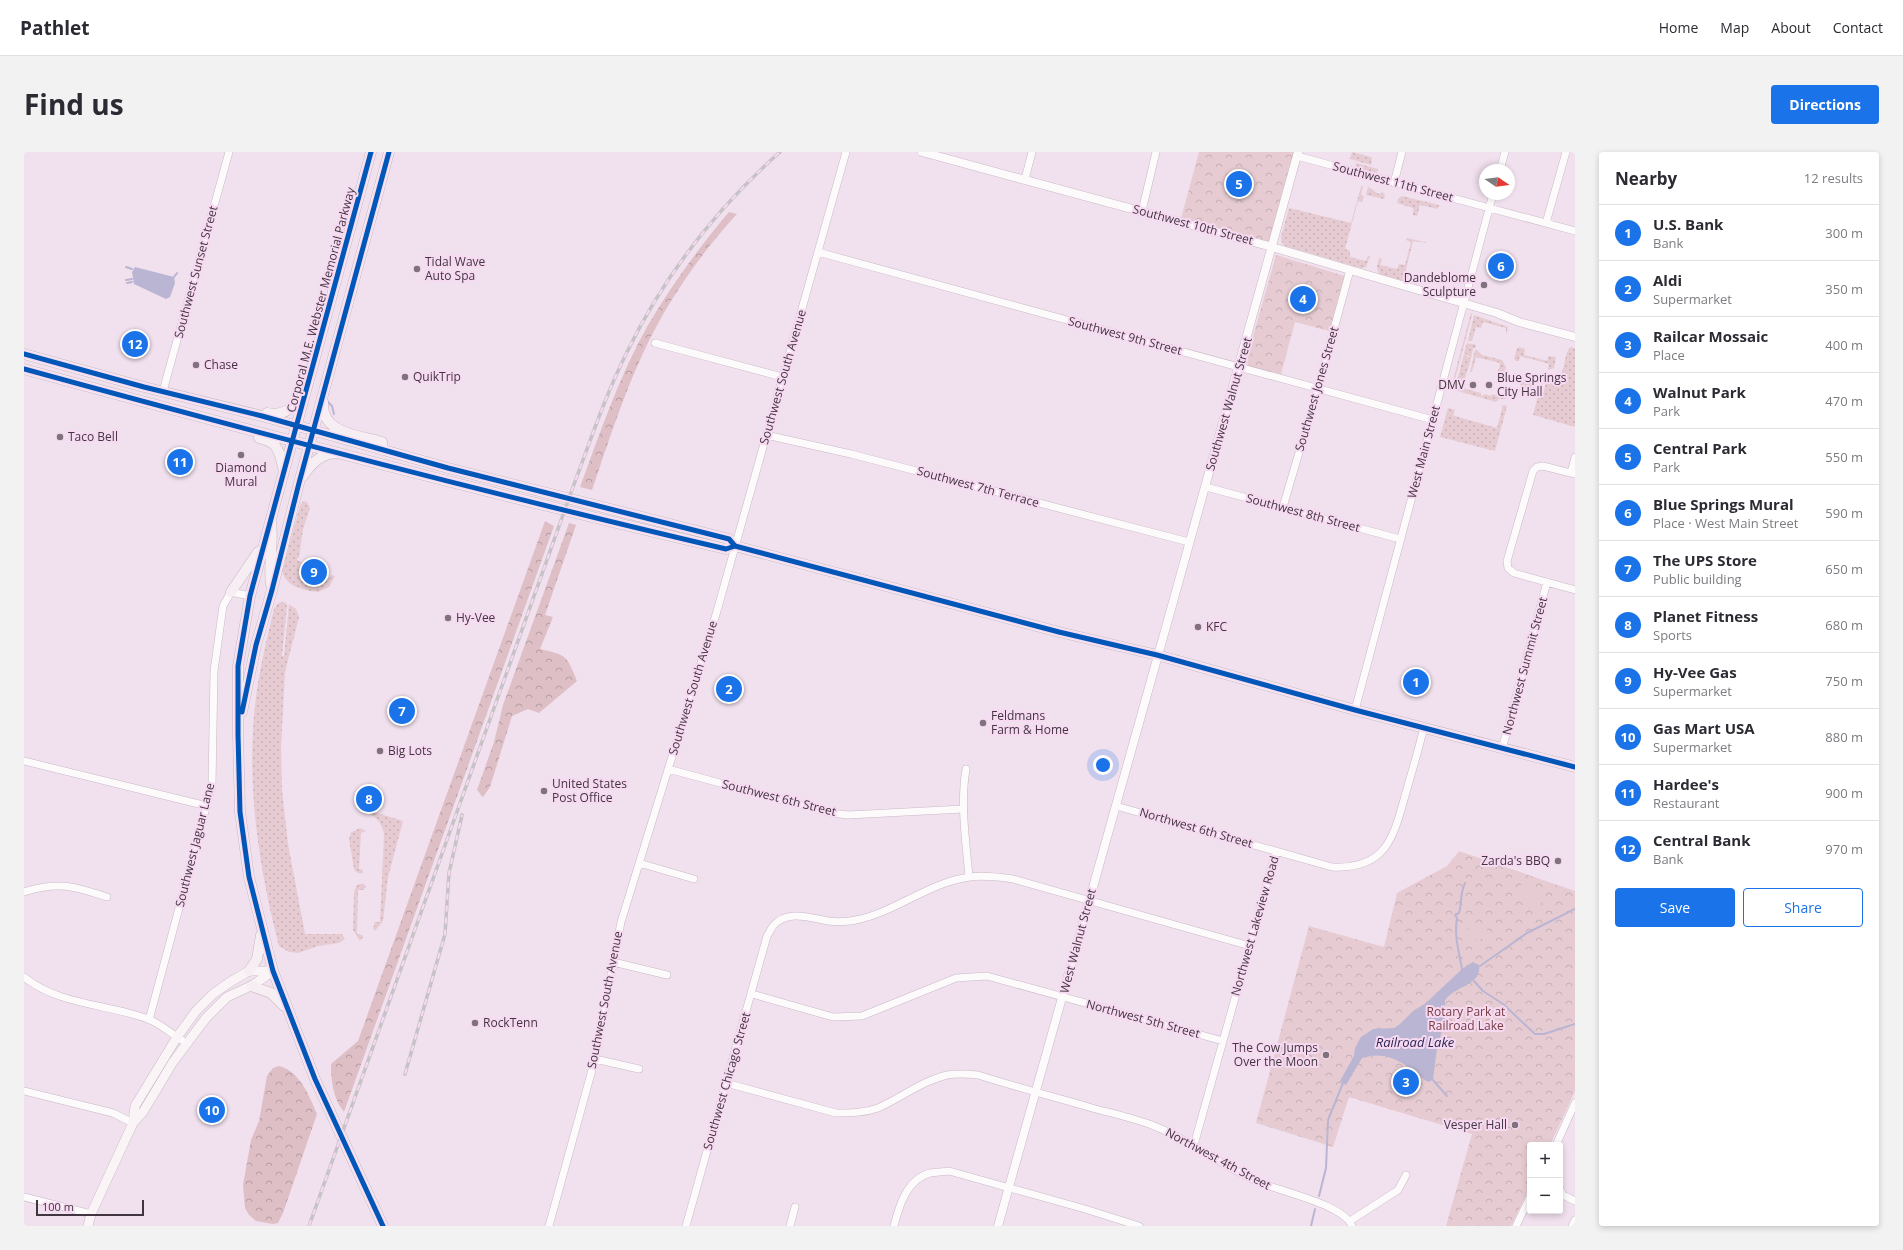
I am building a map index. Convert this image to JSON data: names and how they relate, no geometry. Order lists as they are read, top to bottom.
{
  "streets": {
    "main road": ["Corporal M.E. Webster Memorial Parkway"],
    "street": [
      "Southwest 11th Street",
      "Southwest 10th Street",
      "Southwest Sunset Street",
      "Southwest 9th Street",
      "Southwest South Avenue",
      "Southwest Jones Street",
      "Southwest Walnut Street",
      "West Main Street",
      "Southwest 7th Terrace",
      "Southwest 8th Street",
      "Northwest Summit Street",
      "Southwest 6th Street",
      "Northwest 6th Street",
      "Southwest Jaguar Lane",
      "Northwest Lakeview Road",
      "West Walnut Street",
      "Northwest 5th Street",
      "Southwest Chicago Street",
      "Northwest 4th Street"
    ]
  },
  "crossings": [
    ["Southwest 11th Street", "Southwest Walnut Street"],
    ["Southwest 11th Street", "West Main Street"],
    ["Southwest 10th Street", "Southwest Jones Street"],
    ["Southwest 10th Street", "Southwest Walnut Street"],
    ["Southwest 10th Street", "West Main Street"],
    ["Southwest 9th Street", "Southwest South Avenue"],
    ["Southwest 9th Street", "Southwest Jones Street"],
    ["Southwest 9th Street", "Southwest Walnut Street"],
    ["Southwest 9th Street", "West Main Street"],
    ["Southwest South Avenue", "Southwest 7th Terrace"],
    ["Southwest South Avenue", "Southwest 6th Street"],
    ["Southwest Jones Street", "Southwest 8th Street"],
    ["Southwest Walnut Street", "Southwest 7th Terrace"],
    ["Southwest Walnut Street", "Southwest 8th Street"],
    ["Southwest Walnut Street", "West Walnut Street"],
    ["West Main Street", "Southwest 8th Street"],
    ["Northwest 6th Street", "Northwest Lakeview Road"],
    ["Northwest 6th Street", "West Walnut Street"],
    ["Northwest Lakeview Road", "Northwest 5th Street"],
    ["Northwest Lakeview Road", "Northwest 4th Street"],
    ["West Walnut Street", "Northwest 5th Street"],
    ["West Walnut Street", "Northwest 4th Street"],
    ["Northwest 5th Street", "Southwest Chicago Street"],
    ["Southwest Chicago Street", "Northwest 4th Street"]
  ],
  "water": ["Railroad Lake"],
  "parks": ["Rotary Park at Railroad Lake"],
  "places": [
    "Tidal Wave Auto Spa",
    "Dandeblome Sculpture",
    "Chase",
    "QuikTrip",
    "DMV",
    "Blue Springs City Hall",
    "Taco Bell",
    "Diamond Mural",
    "Hy-Vee",
    "KFC",
    "Feldmans Farm & Home",
    "Big Lots",
    "United States Post Office",
    "Zarda's BBQ",
    "RockTenn",
    "The Cow Jumps Over the Moon",
    "Vesper Hall"
  ],
  "scale_bar": "100 m",
  "north": "right",
  "page": {
    "header": "Pathlet",
    "nav": [
      "Home",
      "Map",
      "About",
      "Contact"
    ],
    "title": "Find us",
    "buttons": [
      "Directions",
      ["Save", "Share"]
    ],
    "heading": ["Nearby", "12 results"],
    "pins": [
      "5",
      "6",
      "4",
      "12",
      "11",
      "9",
      "1",
      "2",
      "7",
      "8",
      "3",
      "10"
    ],
    "list": [
      {
        "mark": "1",
        "name": "U.S. Bank",
        "note": "Bank",
        "value": "300 m"
      },
      {
        "mark": "2",
        "name": "Aldi",
        "note": "Supermarket",
        "value": "350 m"
      },
      {
        "mark": "3",
        "name": "Railcar Mossaic",
        "note": "Place",
        "value": "400 m"
      },
      {
        "mark": "4",
        "name": "Walnut Park",
        "note": "Park",
        "value": "470 m"
      },
      {
        "mark": "5",
        "name": "Central Park",
        "note": "Park",
        "value": "550 m"
      },
      {
        "mark": "6",
        "name": "Blue Springs Mural",
        "note": "Place · West Main Street",
        "value": "590 m"
      },
      {
        "mark": "7",
        "name": "The UPS Store",
        "note": "Public building",
        "value": "650 m"
      },
      {
        "mark": "8",
        "name": "Planet Fitness",
        "note": "Sports",
        "value": "680 m"
      },
      {
        "mark": "9",
        "name": "Hy-Vee Gas",
        "note": "Supermarket",
        "value": "750 m"
      },
      {
        "mark": "10",
        "name": "Gas Mart USA",
        "note": "Supermarket",
        "value": "880 m"
      },
      {
        "mark": "11",
        "name": "Hardee's",
        "note": "Restaurant",
        "value": "900 m"
      },
      {
        "mark": "12",
        "name": "Central Bank",
        "note": "Bank",
        "value": "970 m"
      }
    ],
    "map_buttons": ["+", "−"],
    "scale": "100 m"
  }
}
